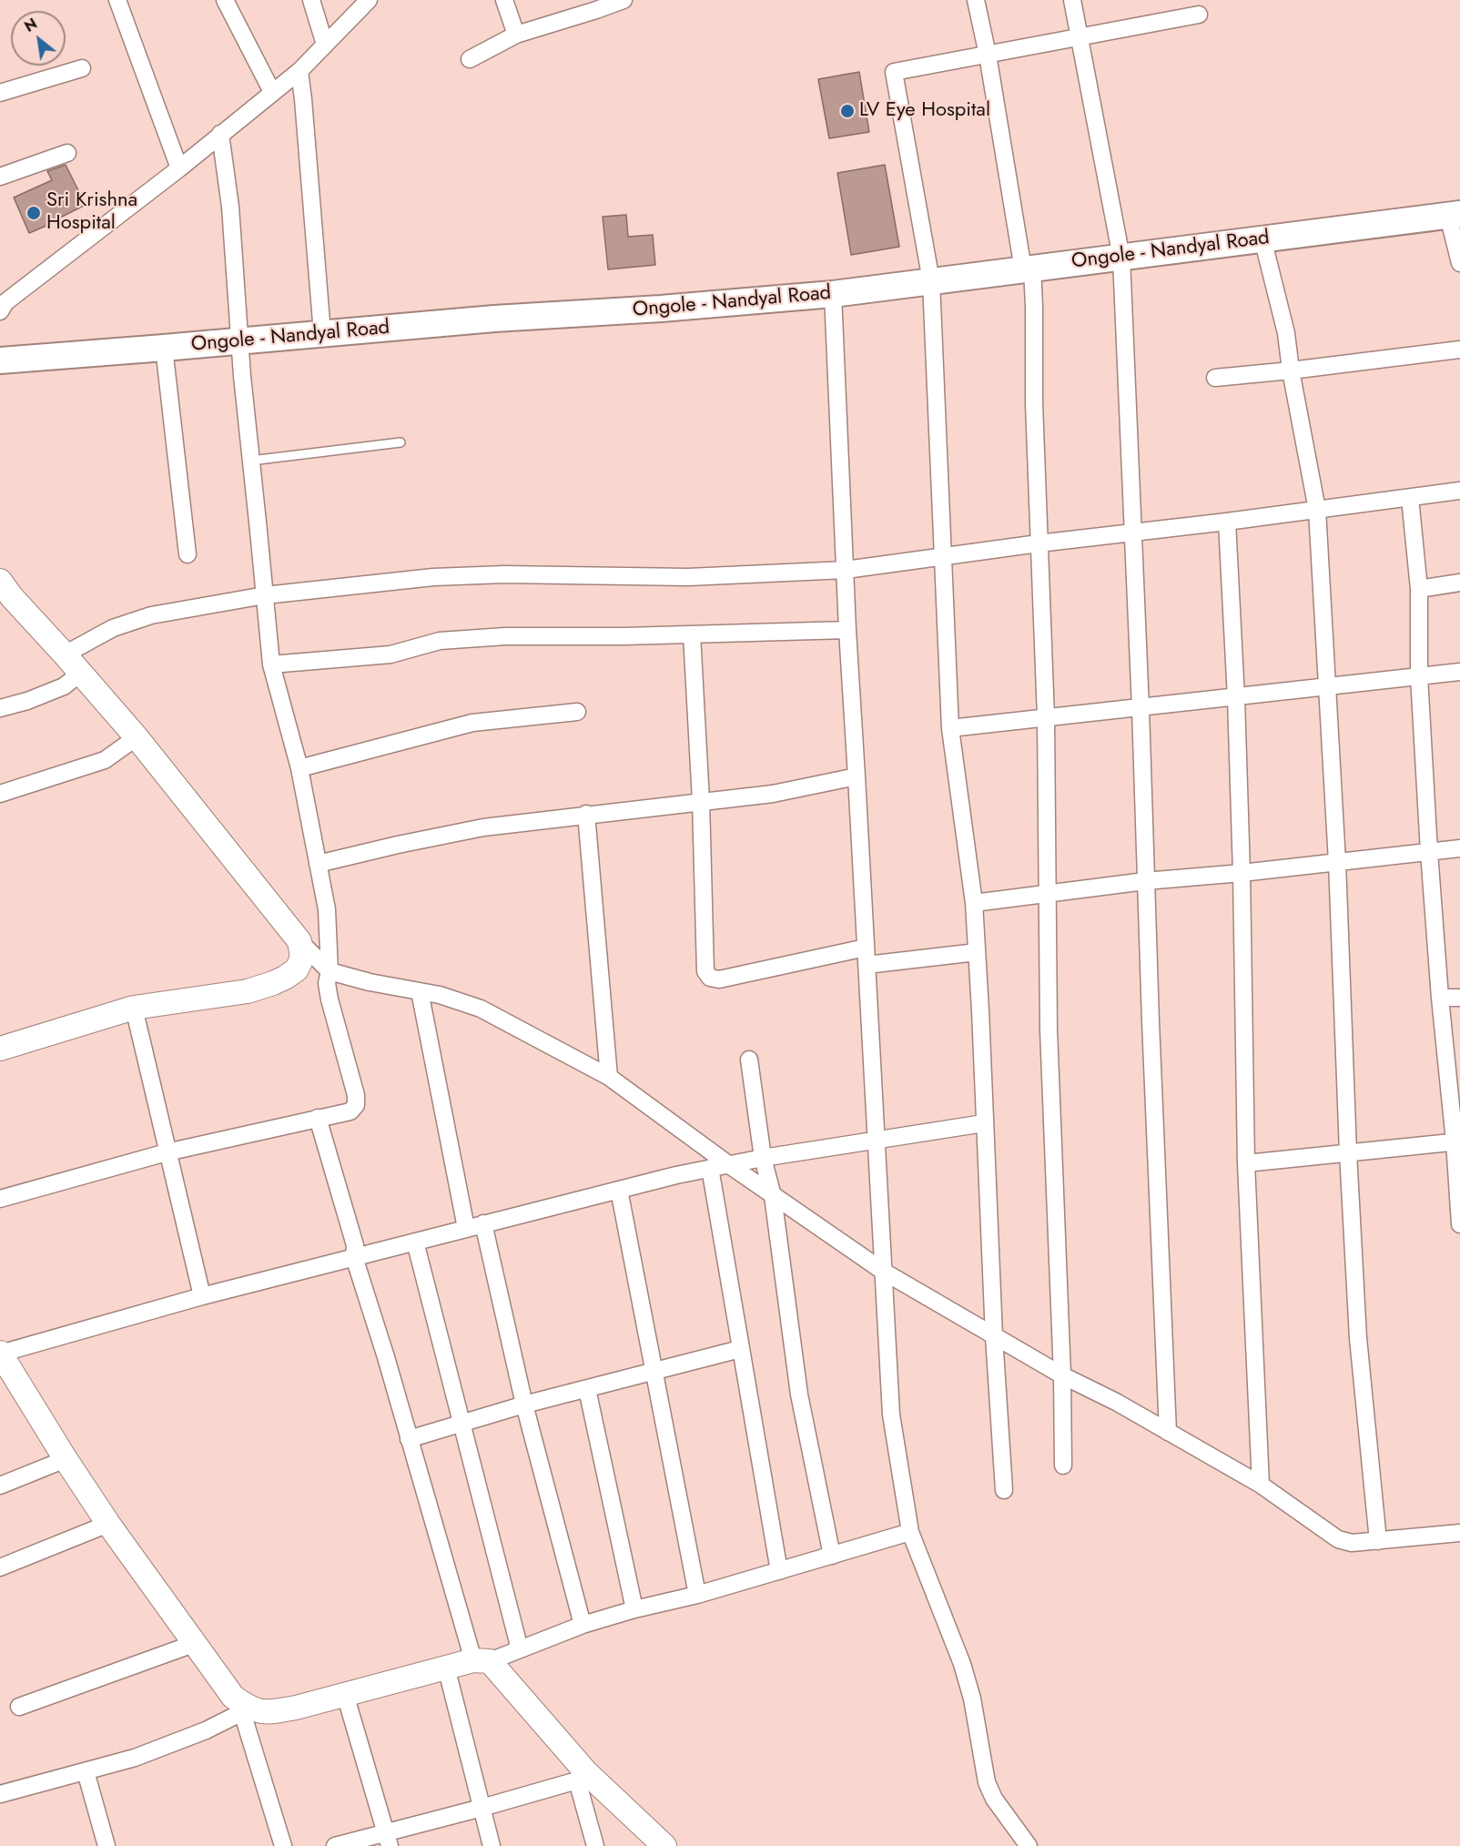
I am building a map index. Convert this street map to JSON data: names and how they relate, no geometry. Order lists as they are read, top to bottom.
{
  "streets": {
    "main road": ["Ongole - Nandyal Road"]
  },
  "places": ["LV Eye Hospital", "Sri Krishna Hospital"],
  "north": "top left"
}
